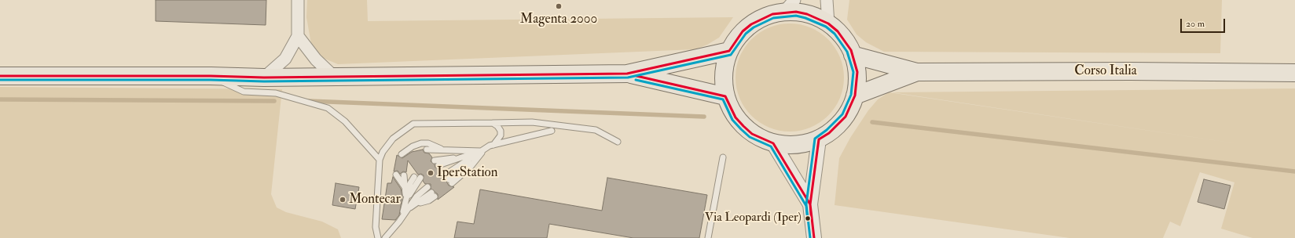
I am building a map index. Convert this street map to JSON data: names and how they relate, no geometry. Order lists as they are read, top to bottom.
{
  "streets": {
    "main road": ["Corso Italia"]
  },
  "places": [
    "Magenta 2000",
    "IperStation",
    "Montecar",
    "Via Leopardi (Iper)"
  ],
  "scale_bar": "20 m"
}
